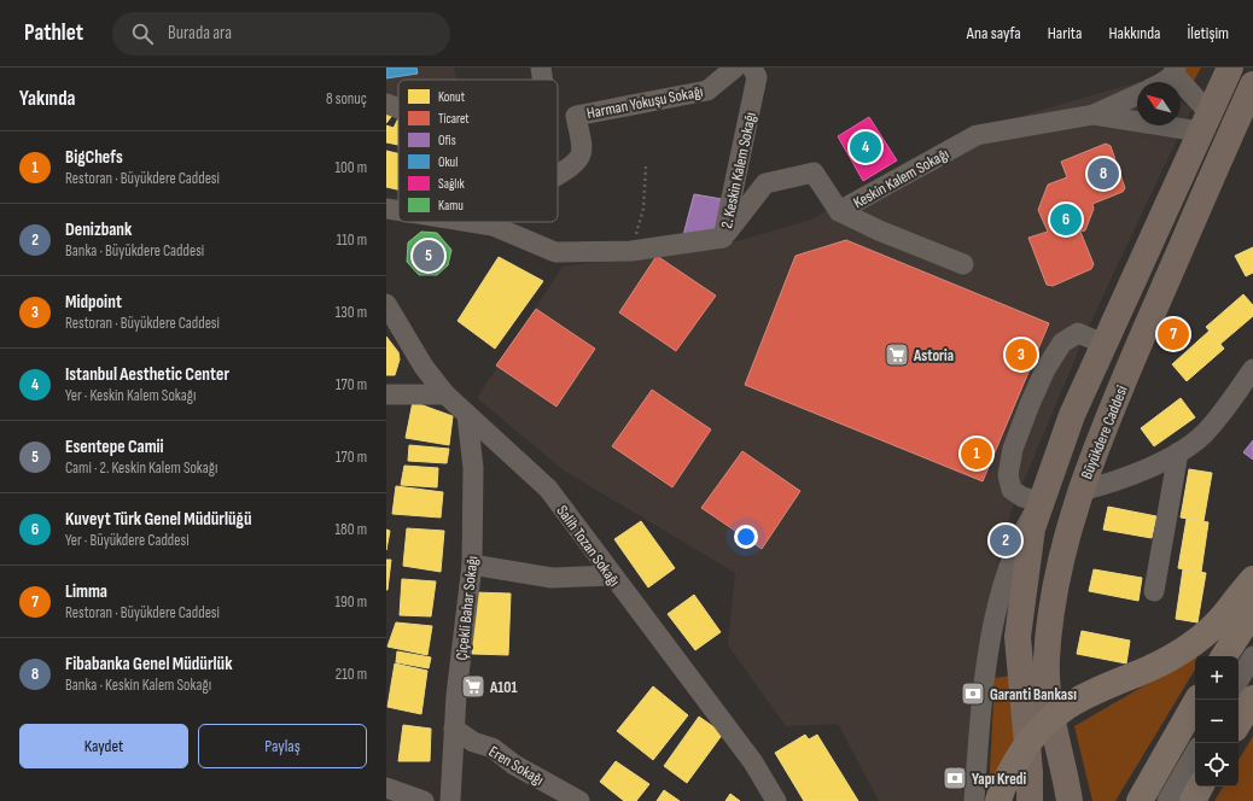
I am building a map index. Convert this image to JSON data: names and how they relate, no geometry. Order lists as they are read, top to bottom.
{
  "streets": {
    "main road": ["Büyükdere Caddesi"],
    "street": [
      "Harman Yokuşu Sokağı",
      "2. Keskin Kalem Sokağı",
      "Keskin Kalem Sokağı",
      "Salih Tozan Sokağı",
      "Çiçekli Bahar Sokağı",
      "Eren Sokağı"
    ]
  },
  "crossings": [
    ["2. Keskin Kalem Sokağı", "Keskin Kalem Sokağı"],
    ["Salih Tozan Sokağı", "Çiçekli Bahar Sokağı"],
    ["Çiçekli Bahar Sokağı", "Eren Sokağı"]
  ],
  "places": {
    "supermarket": ["Astoria", "A101"],
    "bank": ["Garanti Bankası", "Yapı Kredi"]
  },
  "legend": [
    "Konut",
    "Ticaret",
    "Ofis",
    "Okul",
    "Sağlık",
    "Kamu"
  ],
  "north": "top left",
  "page": {
    "header": "Pathlet",
    "search": "Burada ara",
    "nav": [
      "Ana sayfa",
      "Harita",
      "Hakkında",
      "İletişim"
    ],
    "heading": ["Yakında", "8 sonuç"],
    "pins": [
      "4",
      "8",
      "6",
      "5",
      "7",
      "3",
      "1",
      "2"
    ],
    "list": [
      {
        "mark": "1",
        "name": "BigChefs",
        "note": "Restoran · Büyükdere Caddesi",
        "value": "100 m"
      },
      {
        "mark": "2",
        "name": "Denizbank",
        "note": "Banka · Büyükdere Caddesi",
        "value": "110 m"
      },
      {
        "mark": "3",
        "name": "Midpoint",
        "note": "Restoran · Büyükdere Caddesi",
        "value": "130 m"
      },
      {
        "mark": "4",
        "name": "Istanbul Aesthetic Center",
        "note": "Yer · Keskin Kalem Sokağı",
        "value": "170 m"
      },
      {
        "mark": "5",
        "name": "Esentepe Camii",
        "note": "Cami · 2. Keskin Kalem Sokağı",
        "value": "170 m"
      },
      {
        "mark": "6",
        "name": "Kuveyt Türk Genel Müdürlüğü",
        "note": "Yer · Büyükdere Caddesi",
        "value": "180 m"
      },
      {
        "mark": "7",
        "name": "Limma",
        "note": "Restoran · Büyükdere Caddesi",
        "value": "190 m"
      },
      {
        "mark": "8",
        "name": "Fibabanka Genel Müdürlük",
        "note": "Banka · Keskin Kalem Sokağı",
        "value": "210 m"
      }
    ],
    "map_buttons": ["+", "−"],
    "buttons": ["Kaydet", "Paylaş"]
  }
}
